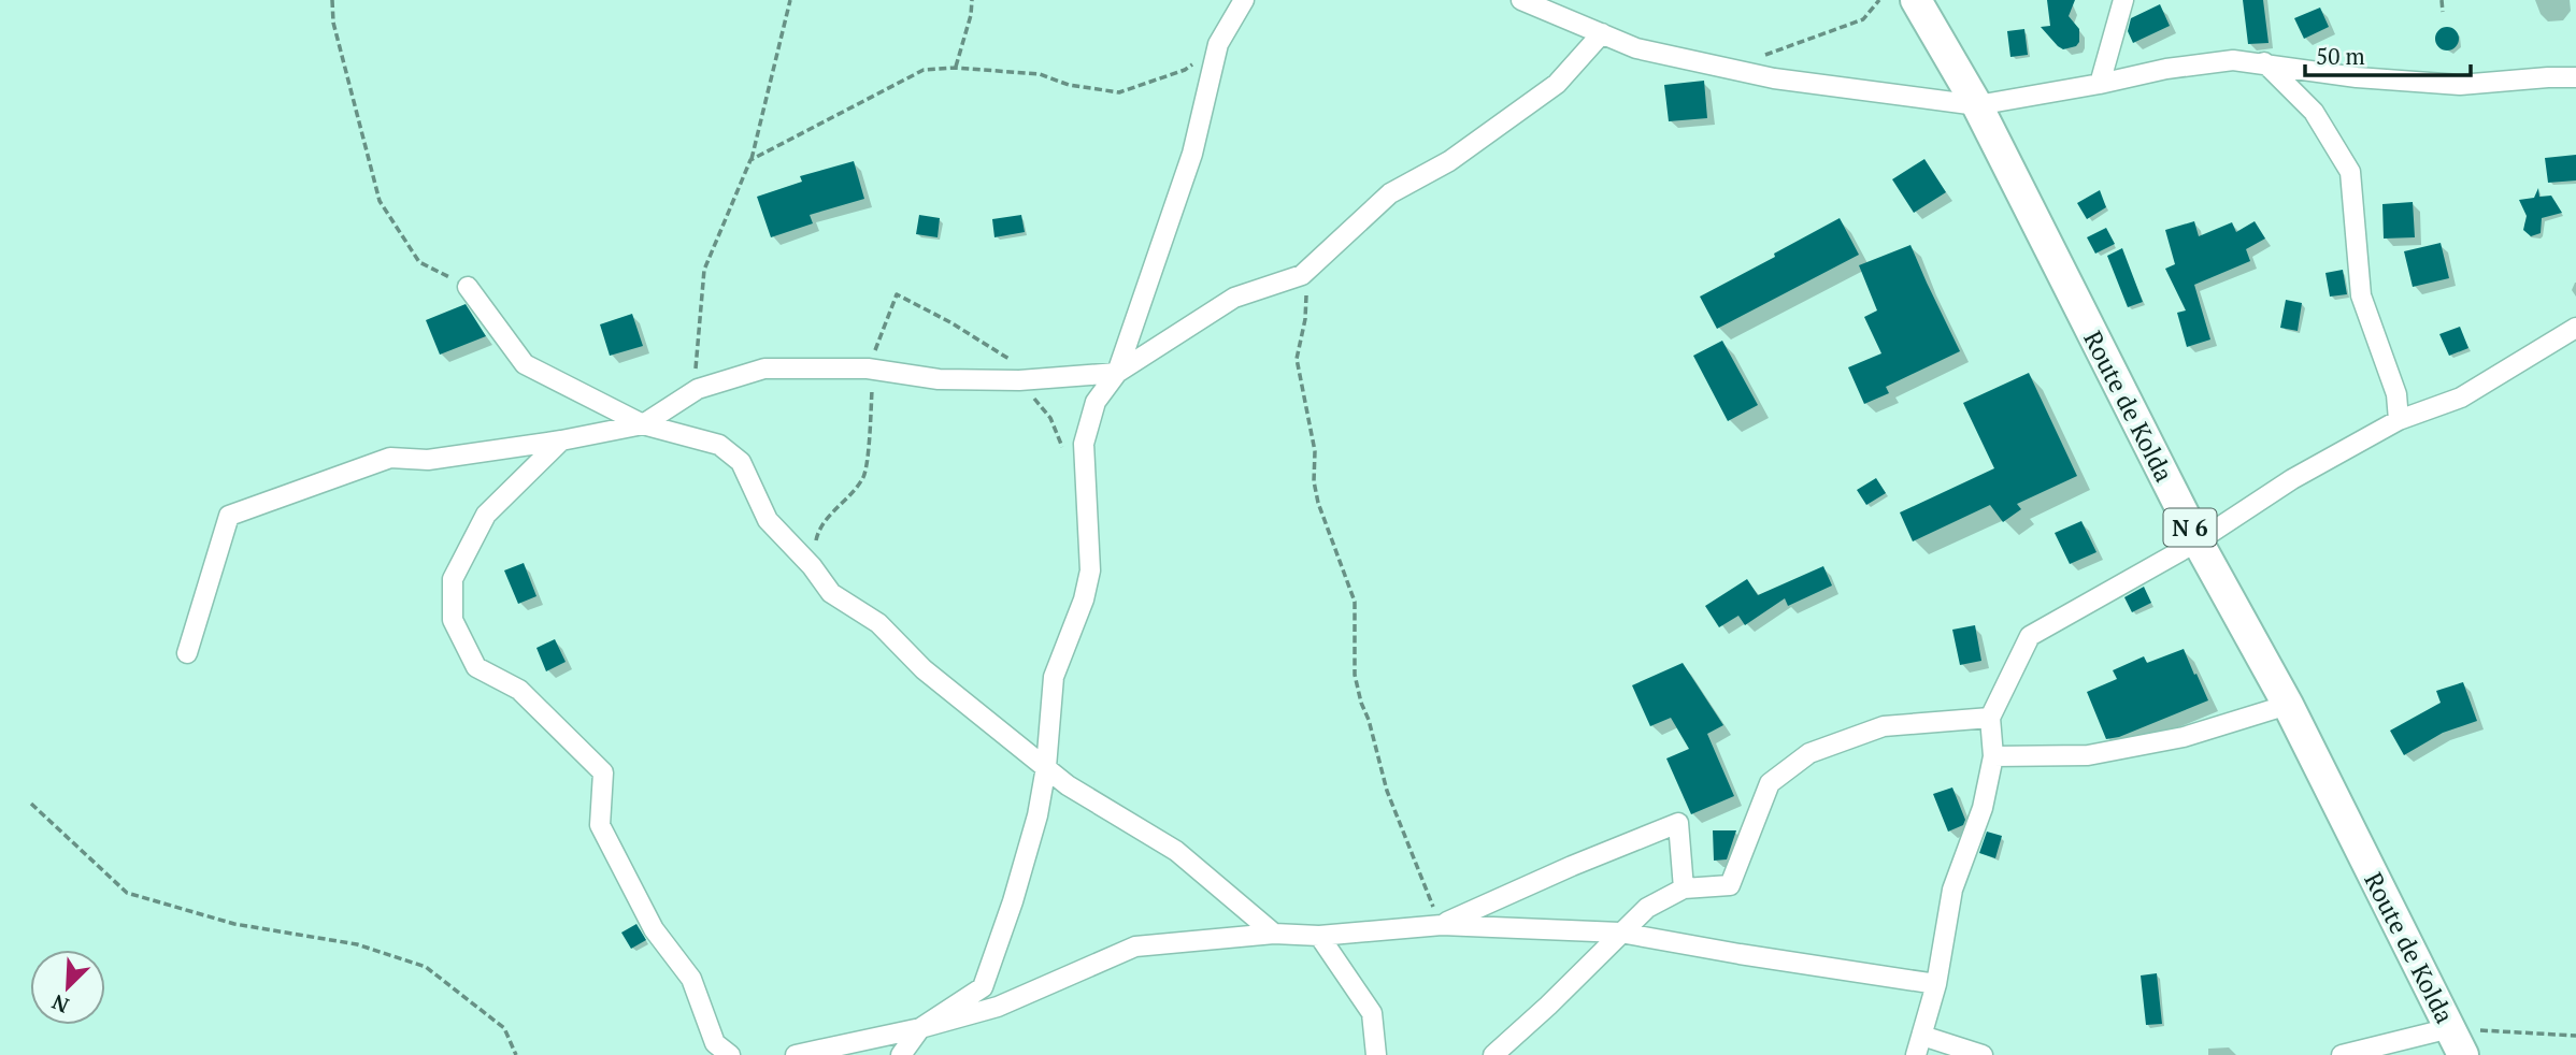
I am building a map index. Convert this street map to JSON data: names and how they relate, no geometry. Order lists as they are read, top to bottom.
{
  "streets": {
    "main road": ["Route de Kolda", "N 6"]
  },
  "scale_bar": "50 m",
  "north": "bottom left"
}
